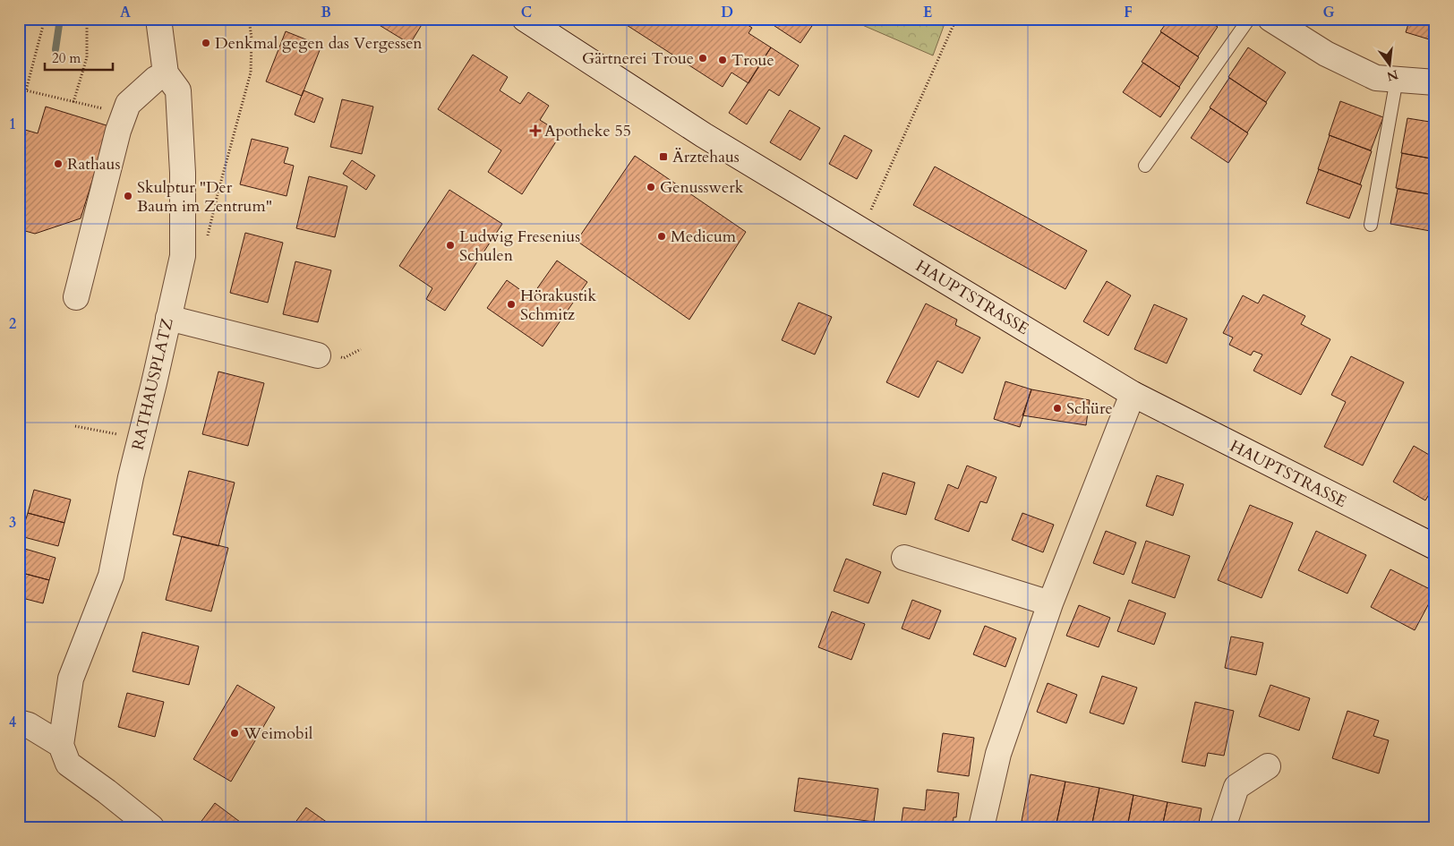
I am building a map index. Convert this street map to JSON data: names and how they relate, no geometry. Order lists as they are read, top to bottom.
{
  "streets": {
    "street": ["HAUPTSTRASSE", "RATHAUSPLATZ"]
  },
  "places": {
    "other": [
      "Denkmal gegen das Vergessen",
      "Gärtnerei Troue",
      "Troue",
      "Rathaus",
      "Genusswerk",
      "Skulptur \"Der Baum im Zentrum\"",
      "Medicum",
      "Ludwig Fresenius Schulen",
      "Hörakustik Schmitz",
      "Schüre",
      "Weimobil"
    ],
    "health": ["Apotheke 55"],
    "transit": ["Ärztehaus"]
  },
  "scale_bar": "20 m",
  "north": "bottom",
  "grid": {
    "columns": [
      "A",
      "B",
      "C",
      "D",
      "E",
      "F",
      "G"
    ],
    "rows": [
      "1",
      "2",
      "3",
      "4"
    ]
  }
}
